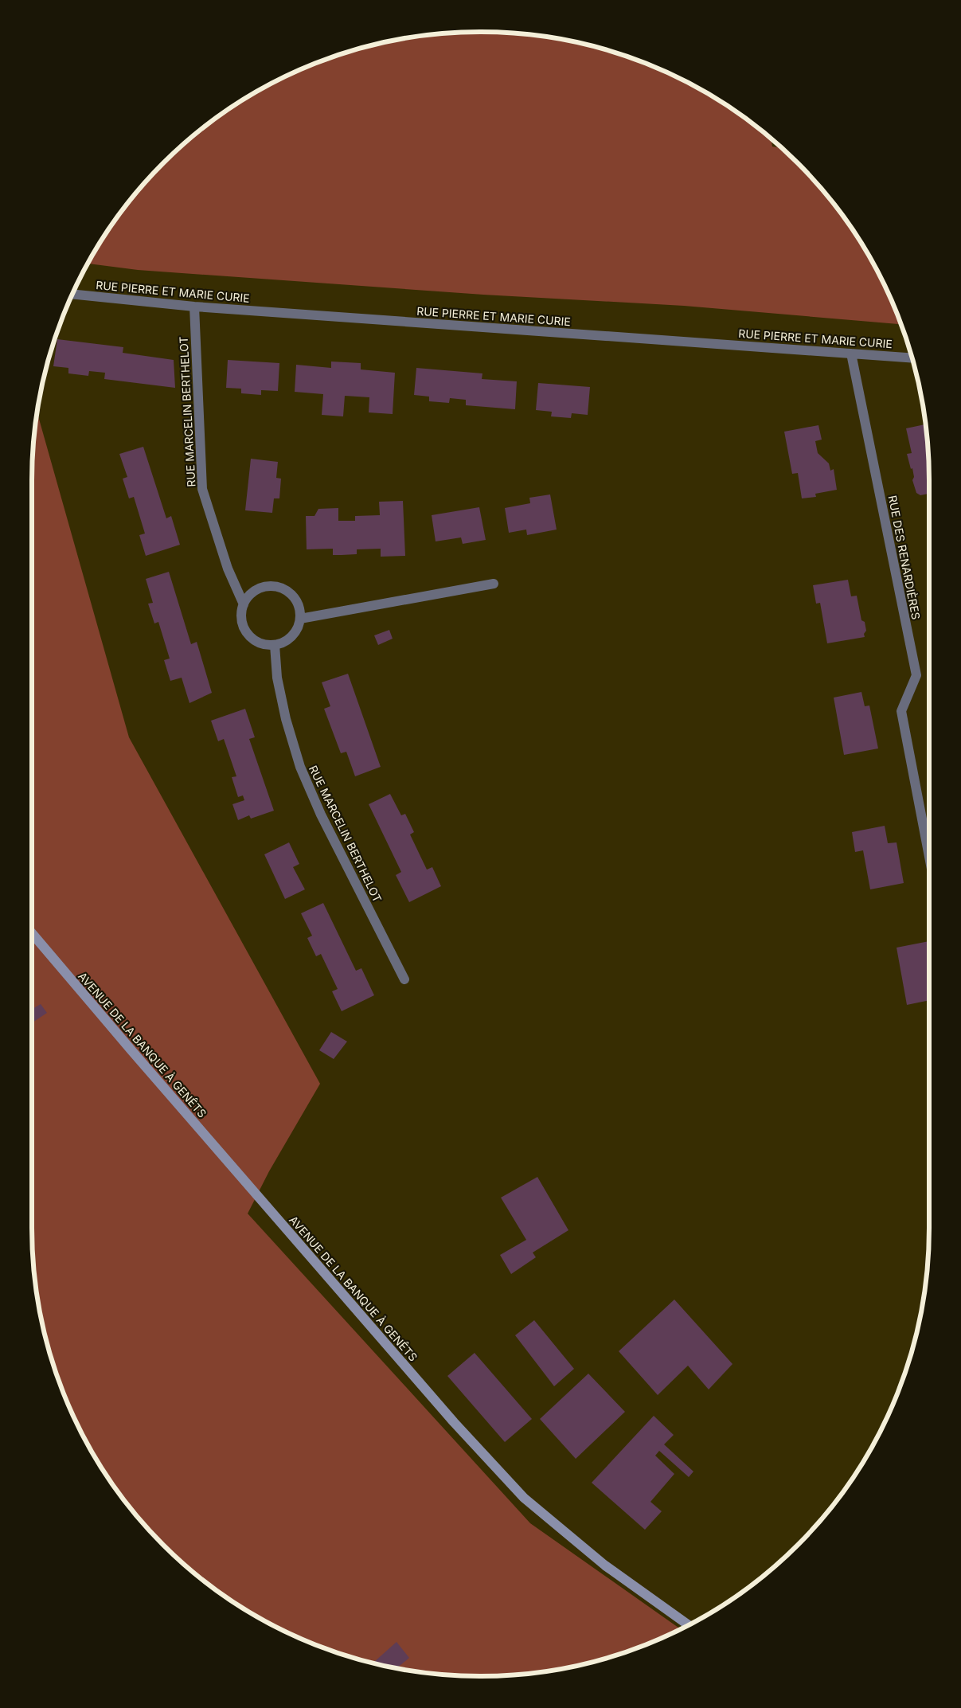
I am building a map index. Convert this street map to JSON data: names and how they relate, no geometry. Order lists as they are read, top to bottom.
{
  "streets": {
    "main road": ["AVENUE DE LA BANQUE À GENÊTS"],
    "street": ["RUE PIERRE ET MARIE CURIE", "RUE MARCELIN BERTHELOT", "RUE DES RENARDIÈRES"]
  },
  "crossings": [
    ["RUE PIERRE ET MARIE CURIE", "RUE MARCELIN BERTHELOT"],
    ["RUE PIERRE ET MARIE CURIE", "RUE DES RENARDIÈRES"]
  ]
}
